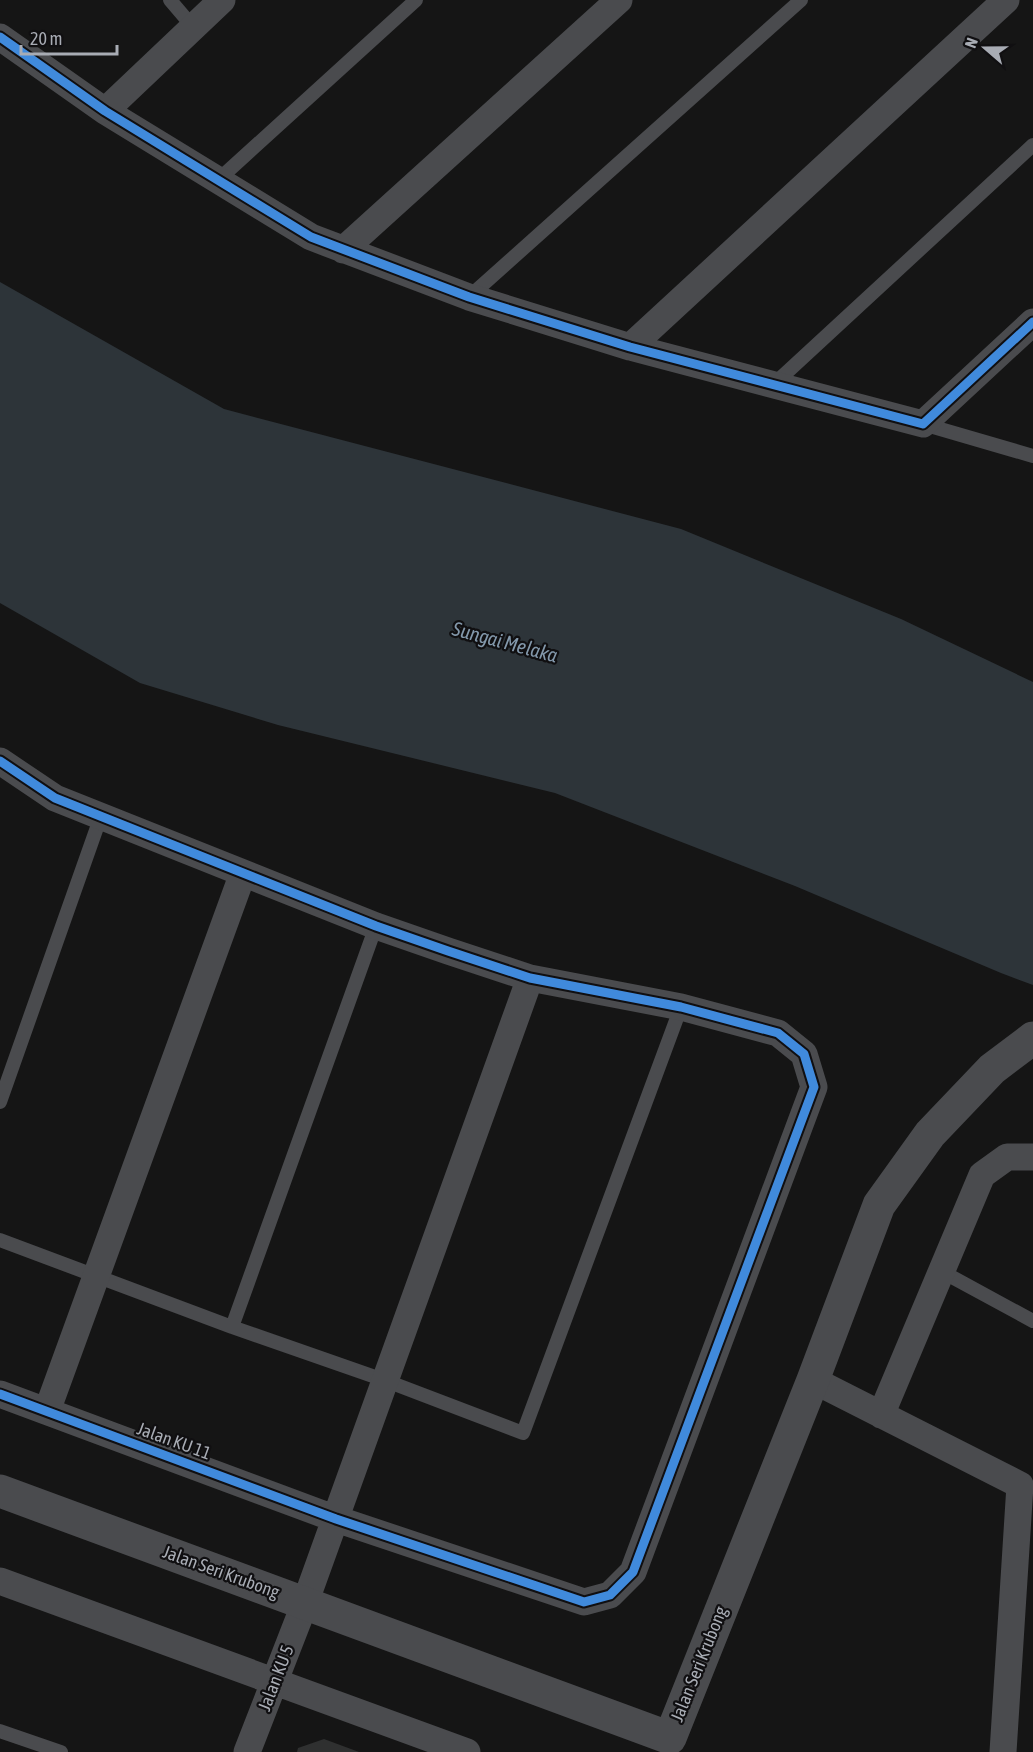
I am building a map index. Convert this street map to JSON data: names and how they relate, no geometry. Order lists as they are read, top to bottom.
{
  "streets": {
    "street": ["Jalan KU 11", "Jalan Seri Krubong", "Jalan KU 5"]
  },
  "crossings": [
    ["Jalan KU 11", "Jalan KU 5"],
    ["Jalan Seri Krubong", "Jalan KU 5"]
  ],
  "water": ["Sungai Melaka"],
  "scale_bar": "20 m",
  "north": "left"
}
